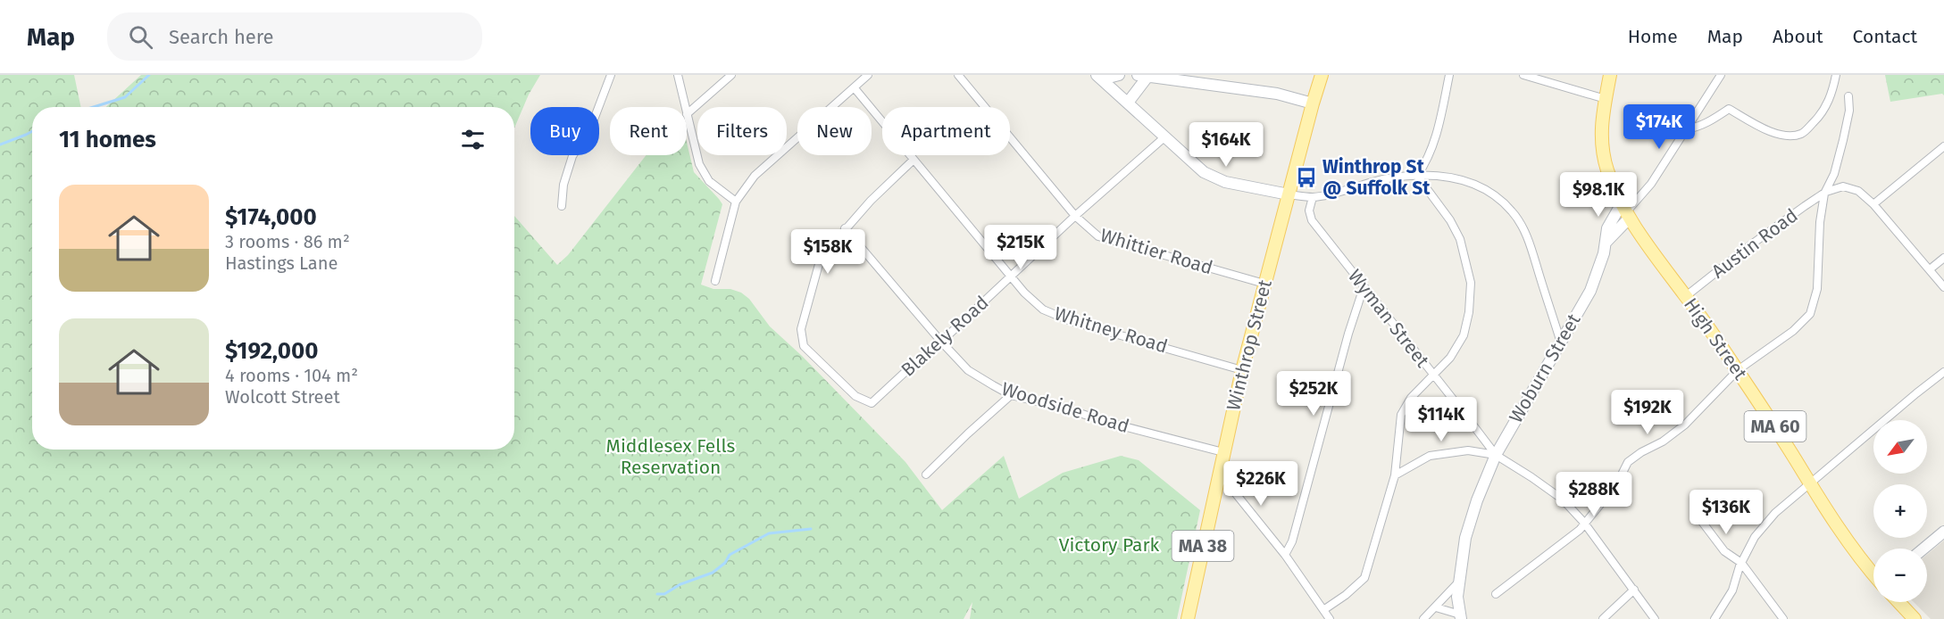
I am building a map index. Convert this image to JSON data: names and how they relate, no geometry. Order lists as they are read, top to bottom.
{
  "streets": {
    "main road": [
      "High Street",
      "Winthrop Street",
      "MA 60",
      "MA 38"
    ],
    "street": [
      "Austin Road",
      "Whittier Road",
      "Wyman Street",
      "Whitney Road",
      "Blakely Road",
      "Woburn Street",
      "Woodside Road"
    ]
  },
  "crossings": [
    ["Austin Road", "High Street"],
    ["Whittier Road", "Blakely Road"],
    ["Whittier Road", "Winthrop Street"],
    ["Wyman Street", "Woburn Street"],
    ["Whitney Road", "Blakely Road"],
    ["Whitney Road", "Winthrop Street"],
    ["Blakely Road", "Woodside Road"],
    ["High Street", "Woburn Street"],
    ["Winthrop Street", "Woodside Road"]
  ],
  "parks": ["Middlesex Fells Reservation", "Victory Park"],
  "places": {
    "bus stop": ["Winthrop St @ Suffolk St"]
  },
  "north": "bottom left",
  "page": {
    "header": "Map",
    "search": "Search here",
    "nav": [
      "Home",
      "Map",
      "About",
      "Contact"
    ],
    "price": [
      "$174K",
      "$164K",
      "$98.1K",
      "$215K",
      "$158K",
      "$252K",
      "$192K",
      "$114K",
      "$226K",
      "$288K",
      "$136K"
    ],
    "chip": [
      "Buy",
      "Rent",
      "Filters",
      "New",
      "Apartment"
    ],
    "heading": "11 homes",
    "list": [
      {
        "name": "$174,000",
        "note": "3 rooms · 86 m² · Hastings Lane"
      },
      {
        "name": "$192,000",
        "note": "4 rooms · 104 m² · Wolcott Street"
      }
    ],
    "map_buttons": ["+", "−"]
  }
}
